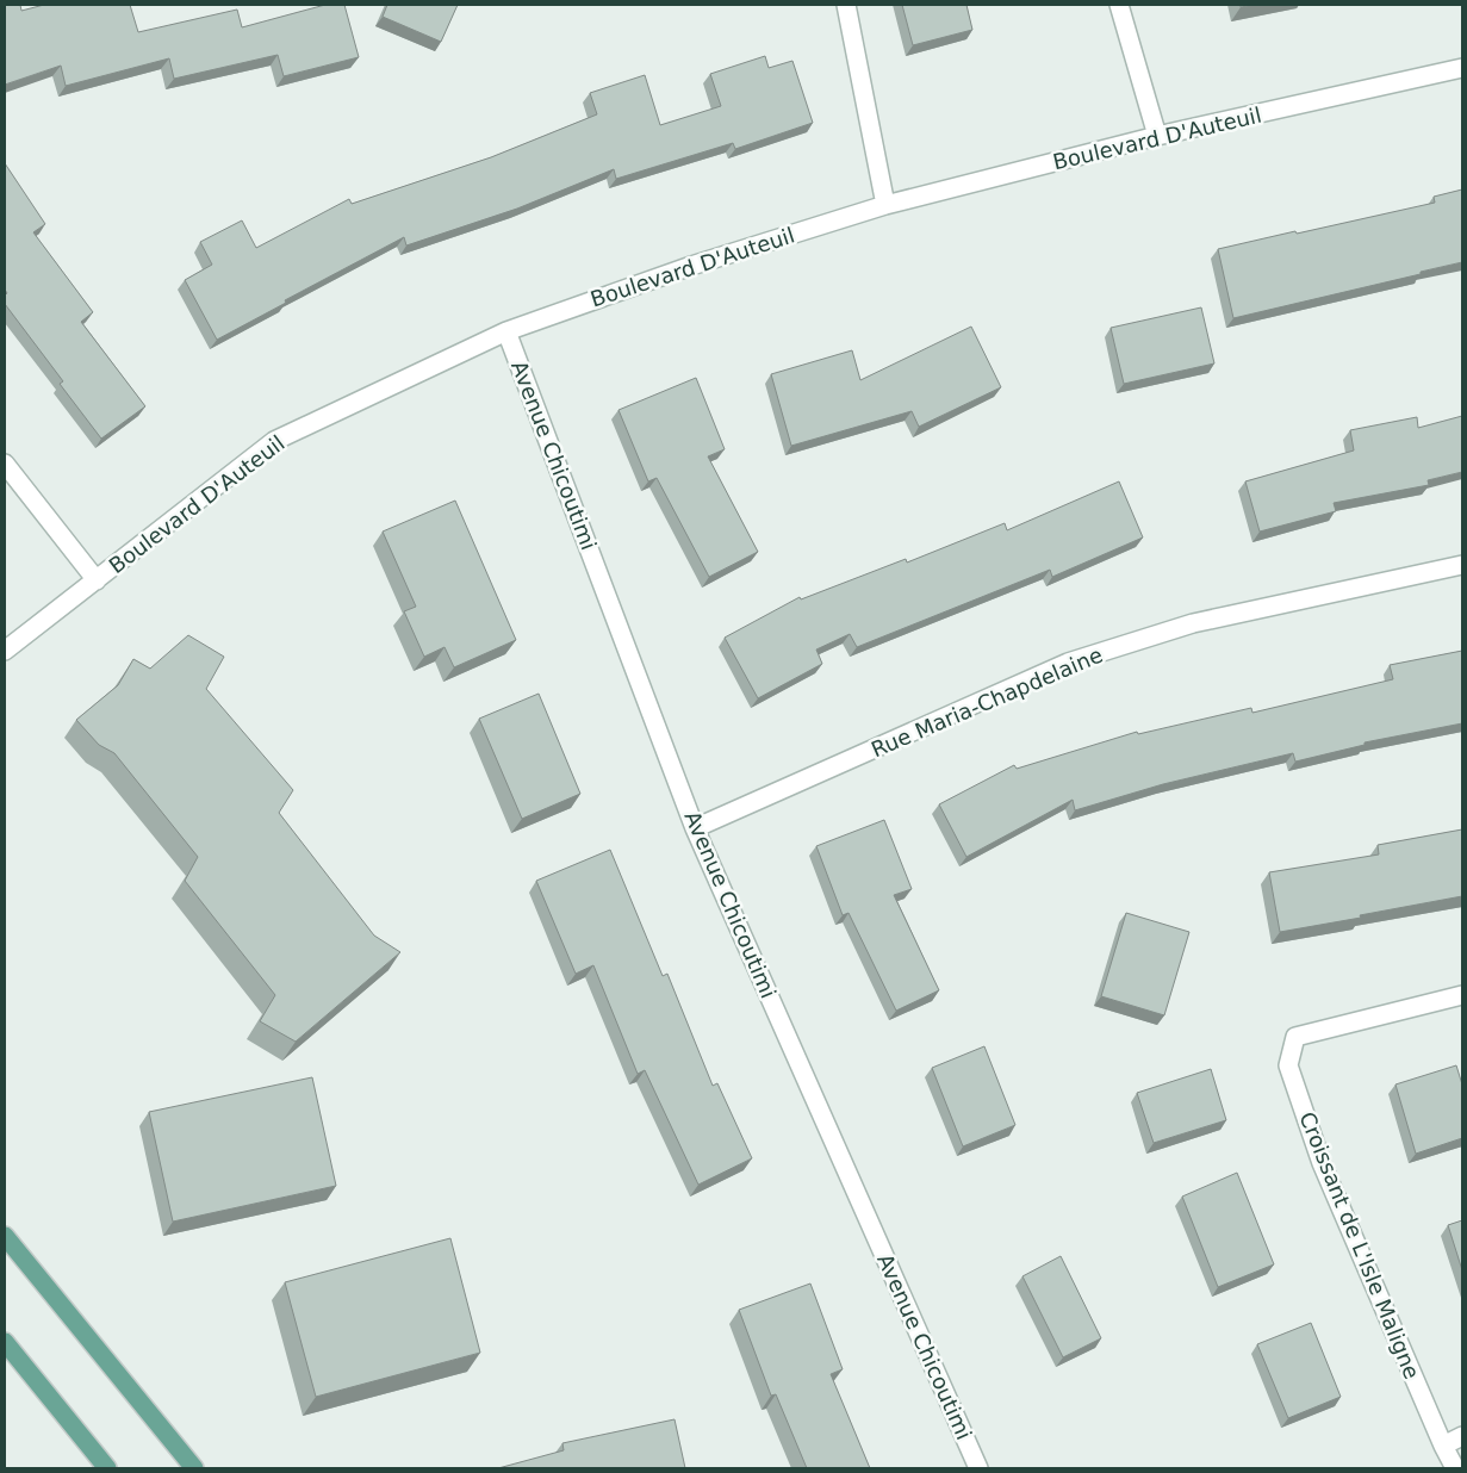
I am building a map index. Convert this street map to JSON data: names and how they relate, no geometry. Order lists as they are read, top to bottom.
{
  "streets": {
    "street": [
      "Boulevard D'Auteuil",
      "Avenue Chicoutimi",
      "Rue Maria-Chapdelaine",
      "Croissant de L'Isle Maligne"
    ]
  },
  "crossings": [
    ["Boulevard D'Auteuil", "Avenue Chicoutimi"],
    ["Avenue Chicoutimi", "Rue Maria-Chapdelaine"]
  ]
}
